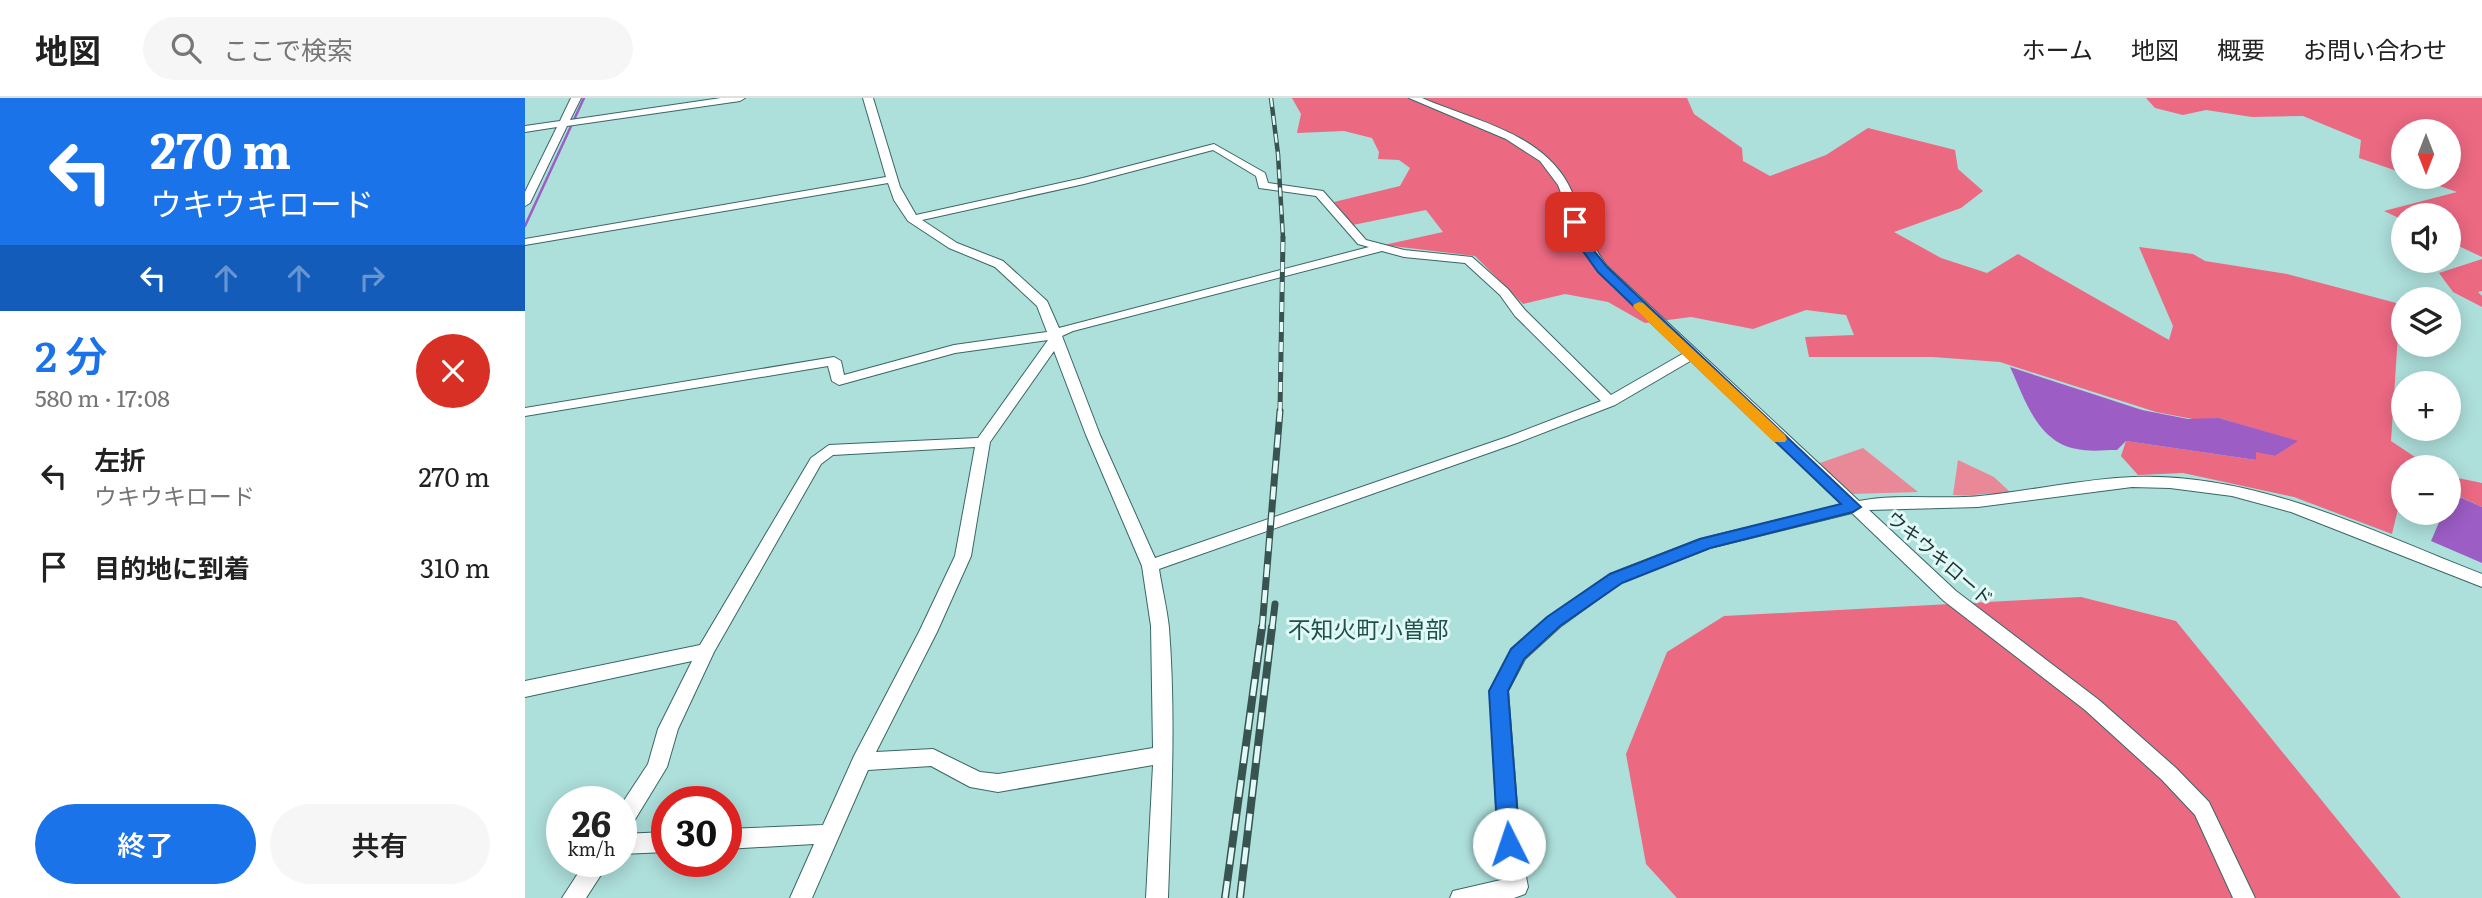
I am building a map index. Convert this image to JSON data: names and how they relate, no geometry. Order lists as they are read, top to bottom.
{
  "streets": {
    "street": ["ウキウキロード"]
  },
  "districts": ["不知火町小曽部"],
  "north": "bottom",
  "page": {
    "header": "地図",
    "search": "ここで検索",
    "nav": [
      "ホーム",
      "地図",
      "概要",
      "お問い合わせ"
    ],
    "turn": ["270 m", "ウキウキロード"],
    "map_buttons": ["+", "−"],
    "heading": ["2 分", "580 m · 17:08"],
    "list": [
      {
        "name": "左折",
        "note": "ウキウキロード",
        "value": "270 m"
      },
      {
        "name": "目的地に到着",
        "value": "310 m"
      }
    ],
    "speed": "26 km/h",
    "limit": "30",
    "buttons": ["終了", "共有"]
  }
}
